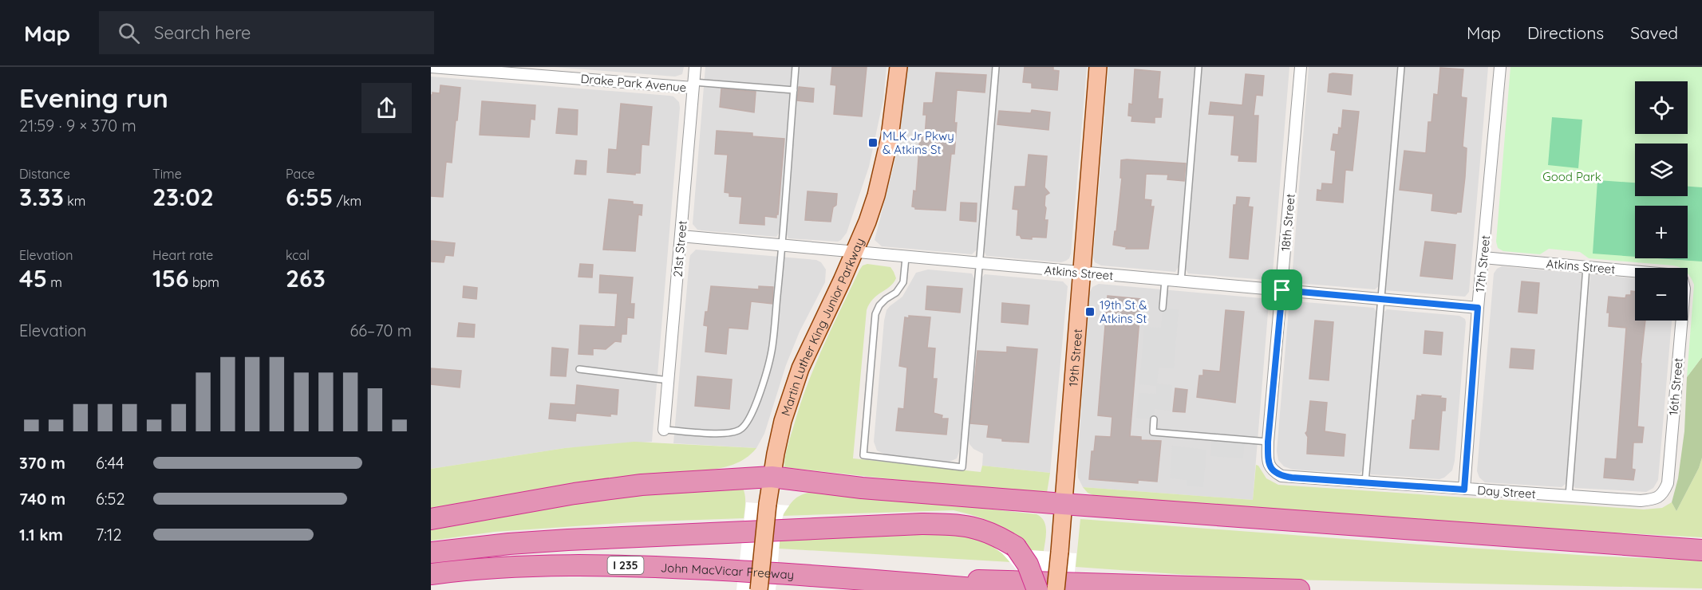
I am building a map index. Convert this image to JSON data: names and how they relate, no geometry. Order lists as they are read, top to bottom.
{
  "streets": {
    "highway": ["I 235", "John MacVicar Freeway"],
    "main road": ["Martin Luther King Junior Parkway", "19th Street"],
    "street": [
      "Drake Park Avenue",
      "18th Street",
      "21st Street",
      "17th Street",
      "Atkins Street",
      "16th Street",
      "Day Street"
    ]
  },
  "crossings": [
    ["Drake Park Avenue", "21st Street"],
    ["18th Street", "Atkins Street"],
    ["18th Street", "Day Street"],
    ["21st Street", "Atkins Street"],
    ["17th Street", "Atkins Street"],
    ["17th Street", "Day Street"],
    ["Atkins Street", "Martin Luther King Junior Parkway"],
    ["Atkins Street", "19th Street"],
    ["16th Street", "Day Street"]
  ],
  "parks": ["Good Park"],
  "places": {
    "transit": ["MLK Jr Pkwy & Atkins St", "19th St & Atkins St"]
  },
  "page": {
    "header": "Map",
    "search": "Search here",
    "nav": ["Map", "Directions", "Saved"],
    "heading": ["Evening run", "21:59 · 9 × 370 m"],
    "map_buttons": ["+", "−"],
    "stats": [
      ["Distance", "3.33 km"],
      ["Time", "23:02"],
      ["Pace", "6:55 /km"],
      ["Elevation", "45 m"],
      ["Heart rate", "156 bpm"],
      ["kcal", "263"]
    ],
    "chart": ["Elevation", "66–70 m"],
    "list": [
      {
        "name": "370 m",
        "note": "6:44"
      },
      {
        "name": "740 m",
        "note": "6:52"
      },
      {
        "name": "1.1 km",
        "note": "7:12"
      }
    ]
  }
}
